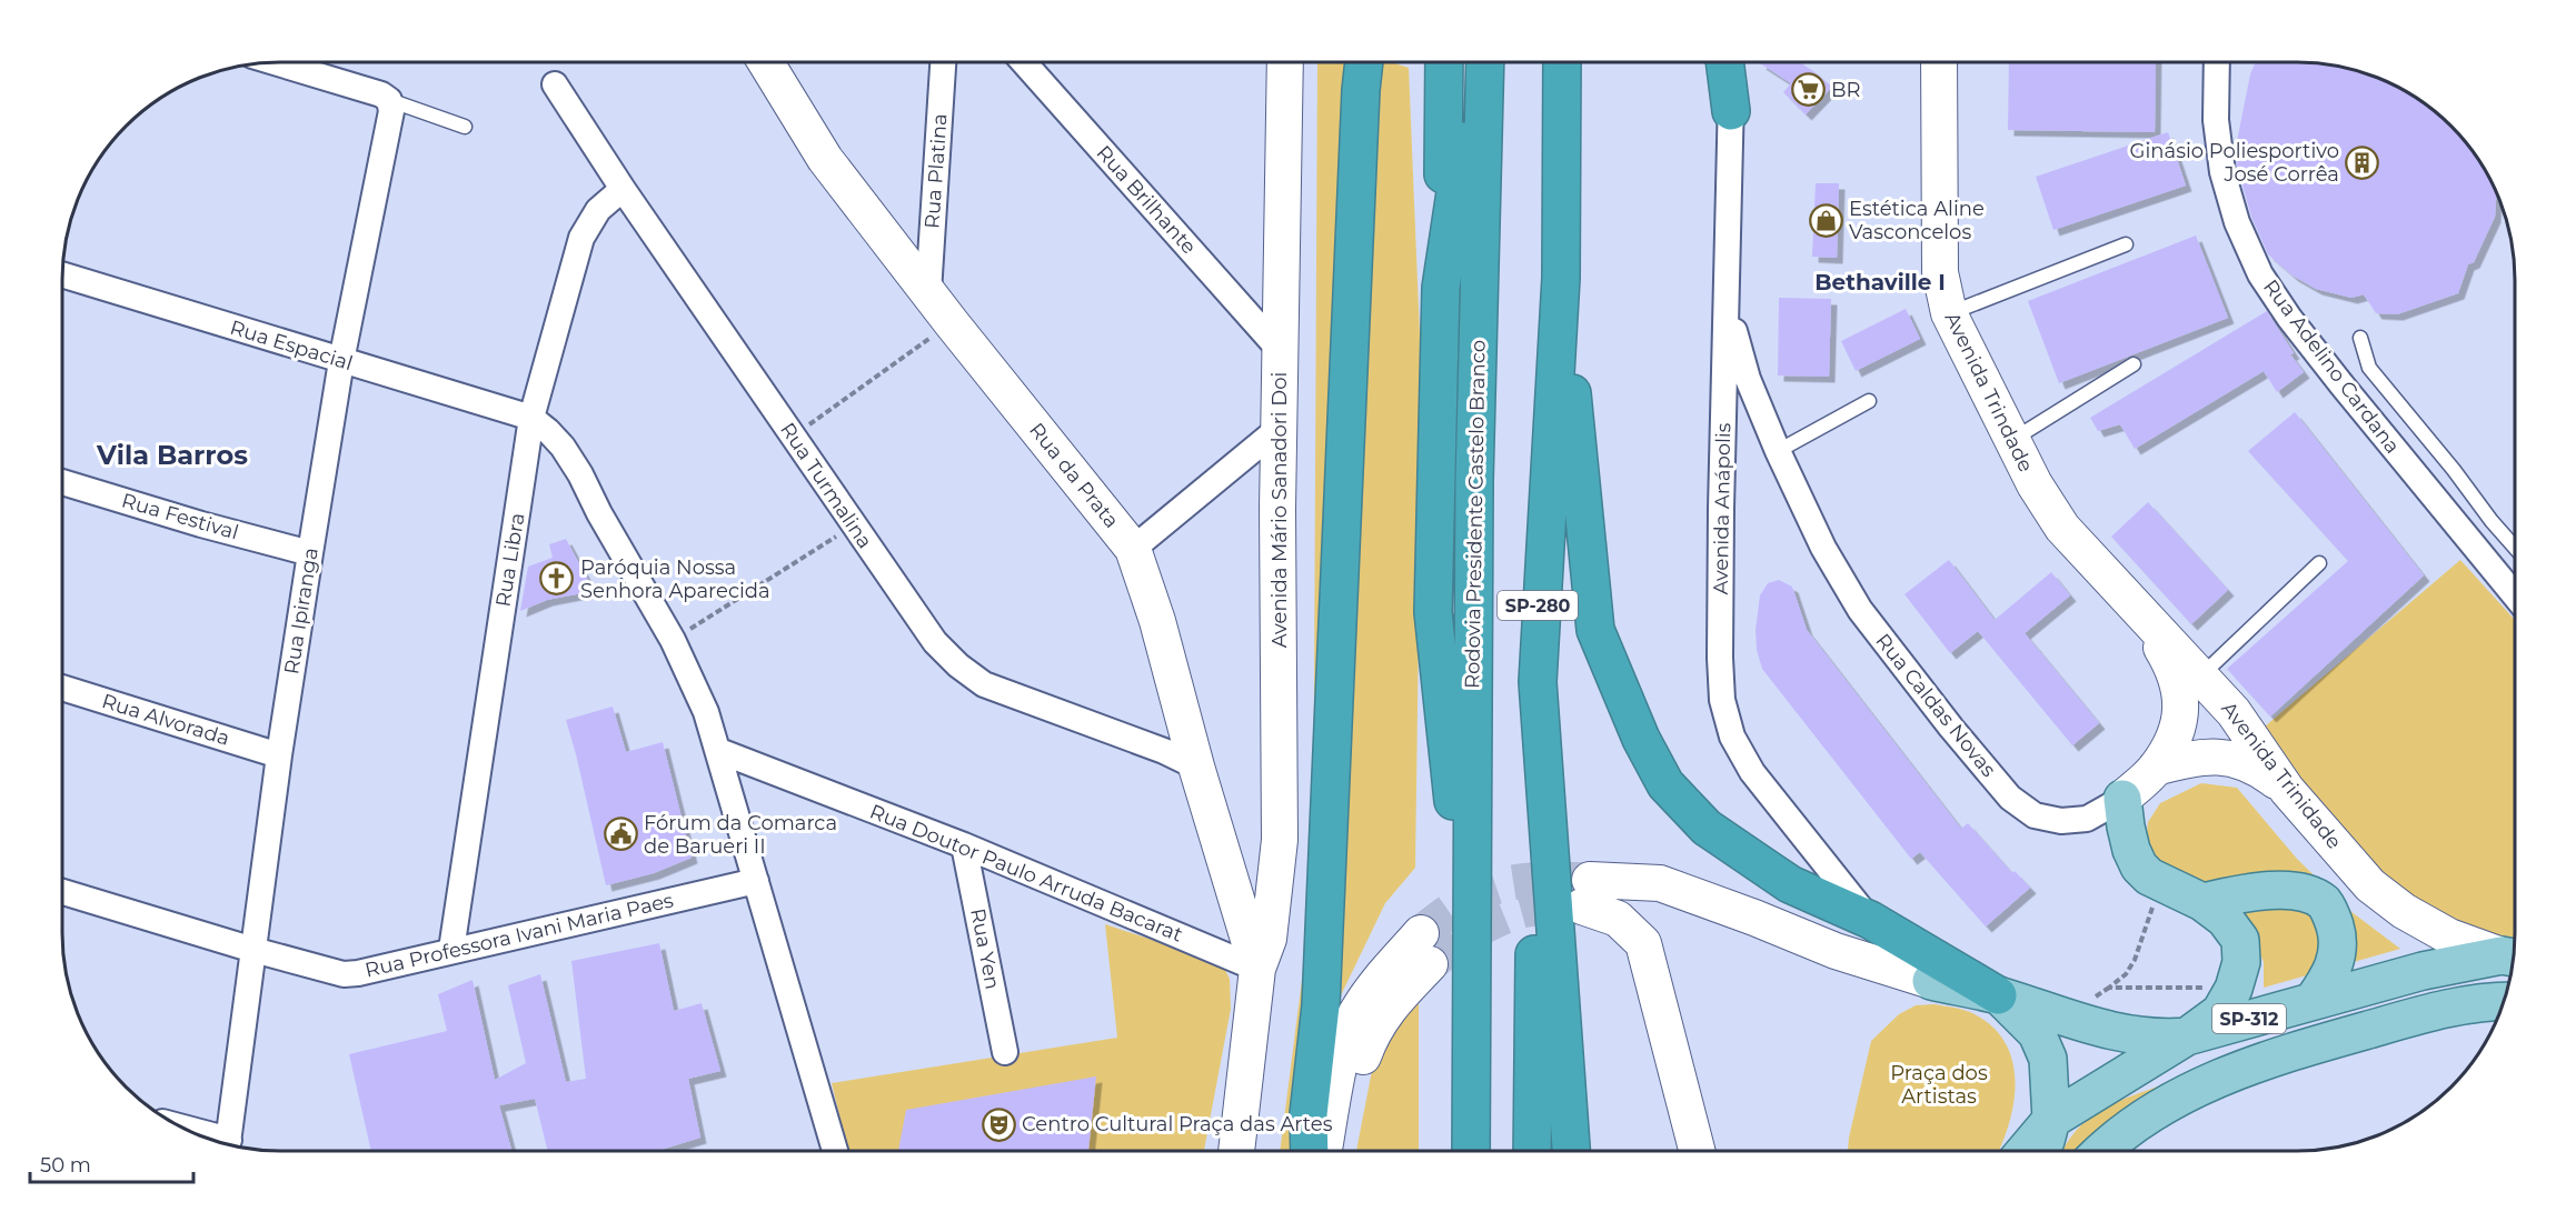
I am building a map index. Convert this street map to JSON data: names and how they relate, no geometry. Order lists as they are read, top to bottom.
{
  "streets": {
    "highway": ["Rodovia Presidente Castelo Branco", "SP-280"],
    "main road": [
      "Avenida Trindade",
      "Rua da Prata",
      "Avenida Mário Sanadori Doi",
      "Rua Caldas Novas",
      "Avenida Trinidade",
      "SP-312"
    ],
    "street": [
      "Rua Platina",
      "Rua Brilhante",
      "Rua Espacial",
      "Rua Adelino Cardana",
      "Rua Turmalina",
      "Avenida Anápolis",
      "Rua Festival",
      "Rua Libra",
      "Rua Ipiranga",
      "Rua Alvorada",
      "Rua Doutor Paulo Arruda Bacarat",
      "Rua Professora Ivani Maria Paes",
      "Rua Yen"
    ]
  },
  "crossings": [
    ["Rua Platina", "Rua da Prata"],
    ["Rua Brilhante", "Avenida Mário Sanadori Doi"],
    ["Rua Espacial", "Rua Libra"],
    ["Rua Espacial", "Rua Ipiranga"],
    ["Avenida Trindade", "Rua Caldas Novas"],
    ["Avenida Trindade", "Avenida Trinidade"],
    ["Rua da Prata", "Rua Turmalina"],
    ["Rua da Prata", "Avenida Mário Sanadori Doi"],
    ["Rua da Prata", "Rua Doutor Paulo Arruda Bacarat"],
    ["Rua Turmalina", "Rua Libra"],
    ["Avenida Anápolis", "Rua Caldas Novas"],
    ["Avenida Mário Sanadori Doi", "Rua Doutor Paulo Arruda Bacarat"],
    ["Rua Festival", "Rua Ipiranga"],
    ["Rua Libra", "Rua Professora Ivani Maria Paes"],
    ["Rua Ipiranga", "Rua Alvorada"],
    ["Rua Ipiranga", "Rua Professora Ivani Maria Paes"],
    ["Rua Caldas Novas", "Avenida Trinidade"],
    ["Rua Doutor Paulo Arruda Bacarat", "Rua Yen"]
  ],
  "districts": ["Bethaville I", "Vila Barros"],
  "parks": ["Praça dos Artistas"],
  "places": {
    "supermarket": ["BR"],
    "building": ["Ginásio Poliesportivo José Corrêa"],
    "shop": ["Estética Aline Vasconcelos"],
    "church": ["Paróquia Nossa Senhora Aparecida"],
    "public building": ["Fórum da Comarca de Barueri II"],
    "theatre": ["Centro Cultural Praça das Artes"]
  },
  "scale_bar": "50 m"
}
